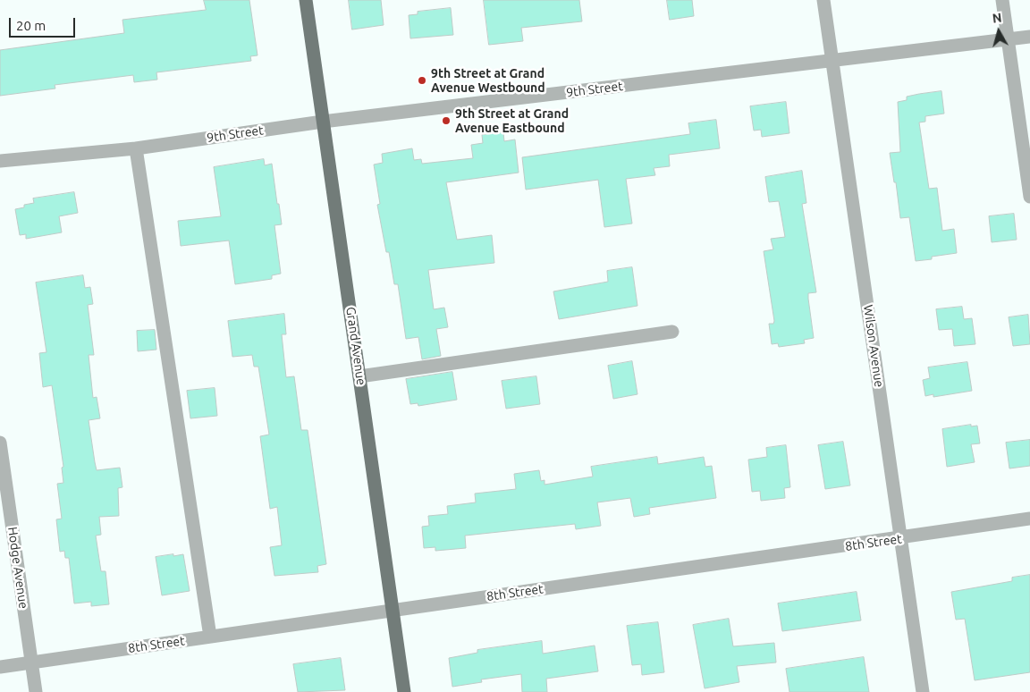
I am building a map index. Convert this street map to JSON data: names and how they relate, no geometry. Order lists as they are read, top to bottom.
{
  "streets": {
    "main road": ["Grand Avenue"],
    "street": [
      "9th Street",
      "Wilson Avenue",
      "8th Street",
      "Hodge Avenue"
    ]
  },
  "crossings": [
    ["9th Street", "Grand Avenue"],
    ["9th Street", "Wilson Avenue"],
    ["Grand Avenue", "8th Street"],
    ["Wilson Avenue", "8th Street"],
    ["8th Street", "Hodge Avenue"]
  ],
  "places": ["9th Street at Grand Avenue Westbound", "9th Street at Grand Avenue Eastbound"],
  "scale_bar": "20 m",
  "north": "top"
}
